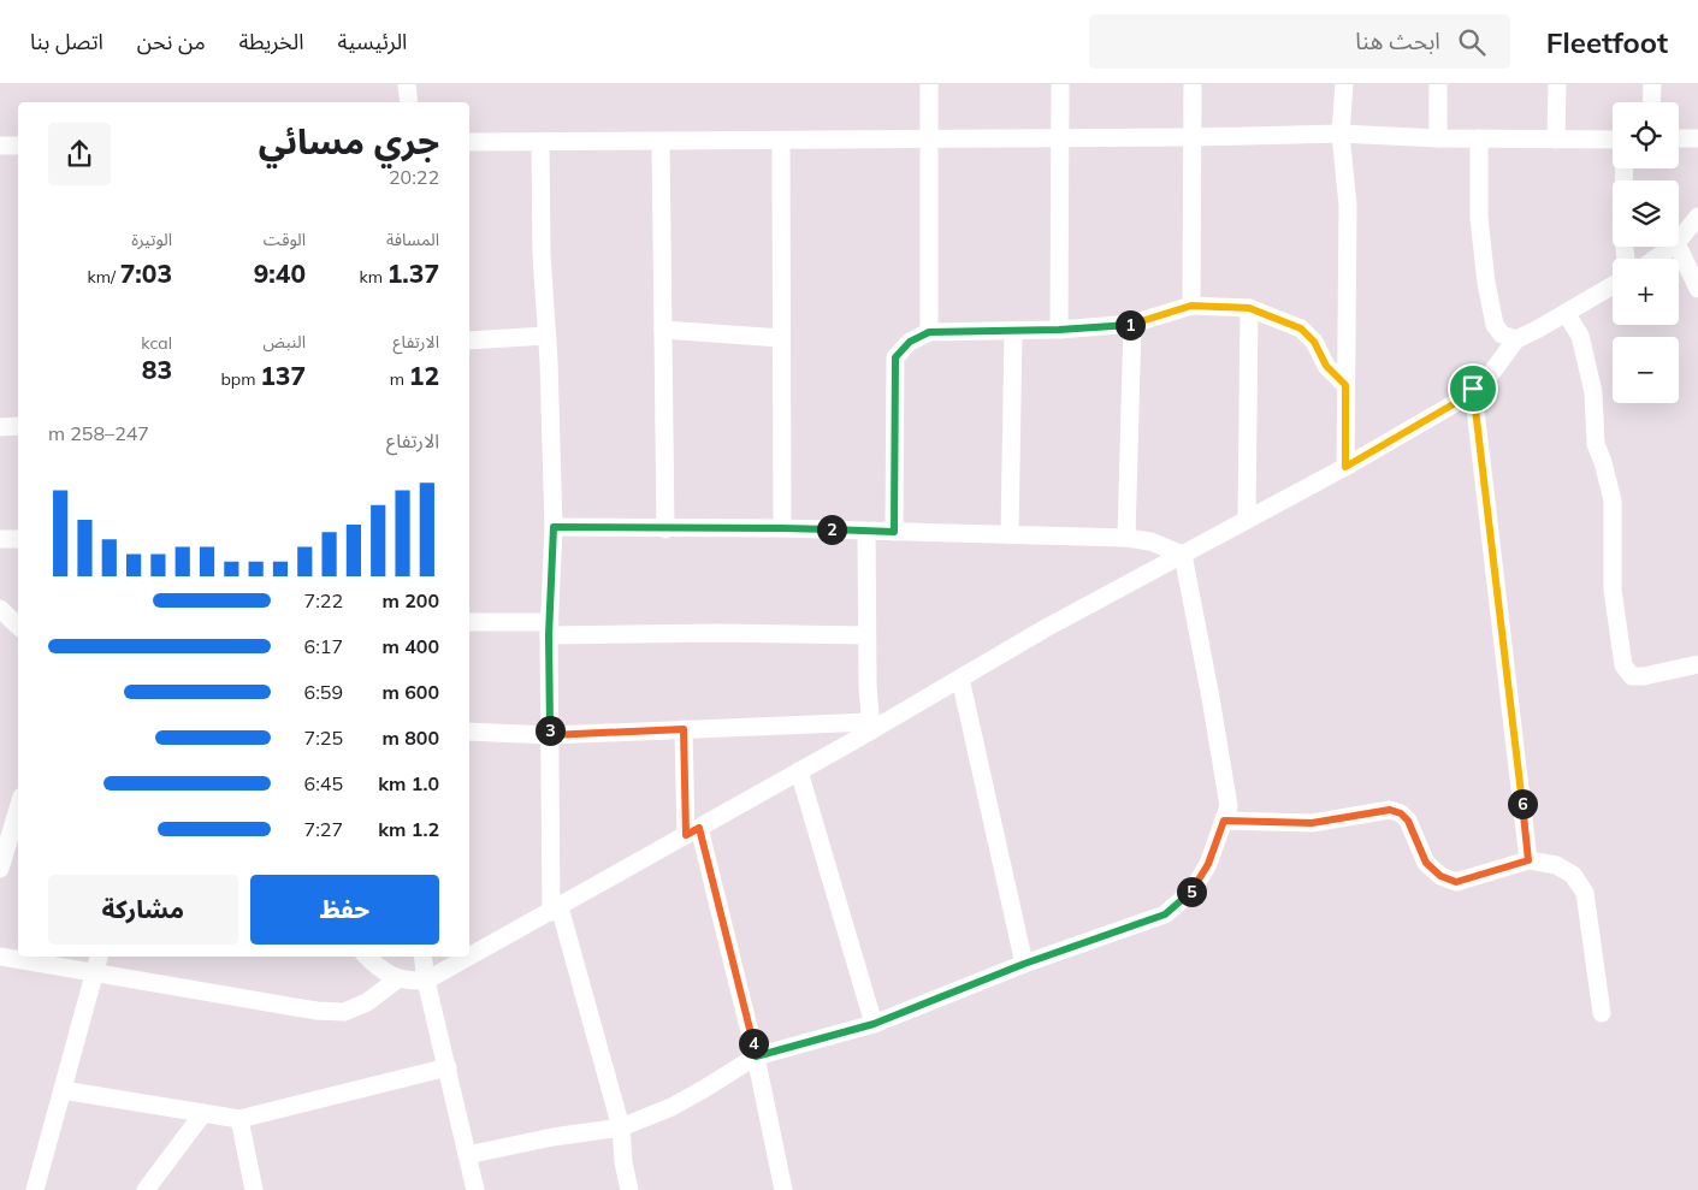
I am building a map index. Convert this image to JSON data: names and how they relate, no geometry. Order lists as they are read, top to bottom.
{
  "page": {
    "header": "Fleetfoot",
    "search": "ابحث هنا",
    "nav": [
      "الرئيسية",
      "الخريطة",
      "من نحن",
      "اتصل بنا"
    ],
    "map_buttons": ["+", "−"],
    "heading": ["جري مسائي", "20:22"],
    "stats": [
      ["المسافة", "1.37 km"],
      ["الوقت", "9:40"],
      ["الوتيرة", "7:03 /km"],
      ["الارتفاع", "12 m"],
      ["النبض", "137 bpm"],
      ["kcal", "83"]
    ],
    "pins": [
      "1",
      "2",
      "3",
      "6",
      "5",
      "4"
    ],
    "chart": ["الارتفاع", "247–258 m"],
    "list": [
      {
        "name": "200 m",
        "note": "7:22"
      },
      {
        "name": "400 m",
        "note": "6:17"
      },
      {
        "name": "600 m",
        "note": "6:59"
      },
      {
        "name": "800 m",
        "note": "7:25"
      },
      {
        "name": "1.0 km",
        "note": "6:45"
      },
      {
        "name": "1.2 km",
        "note": "7:27"
      }
    ],
    "buttons": ["حفظ", "مشاركة"]
  }
}
